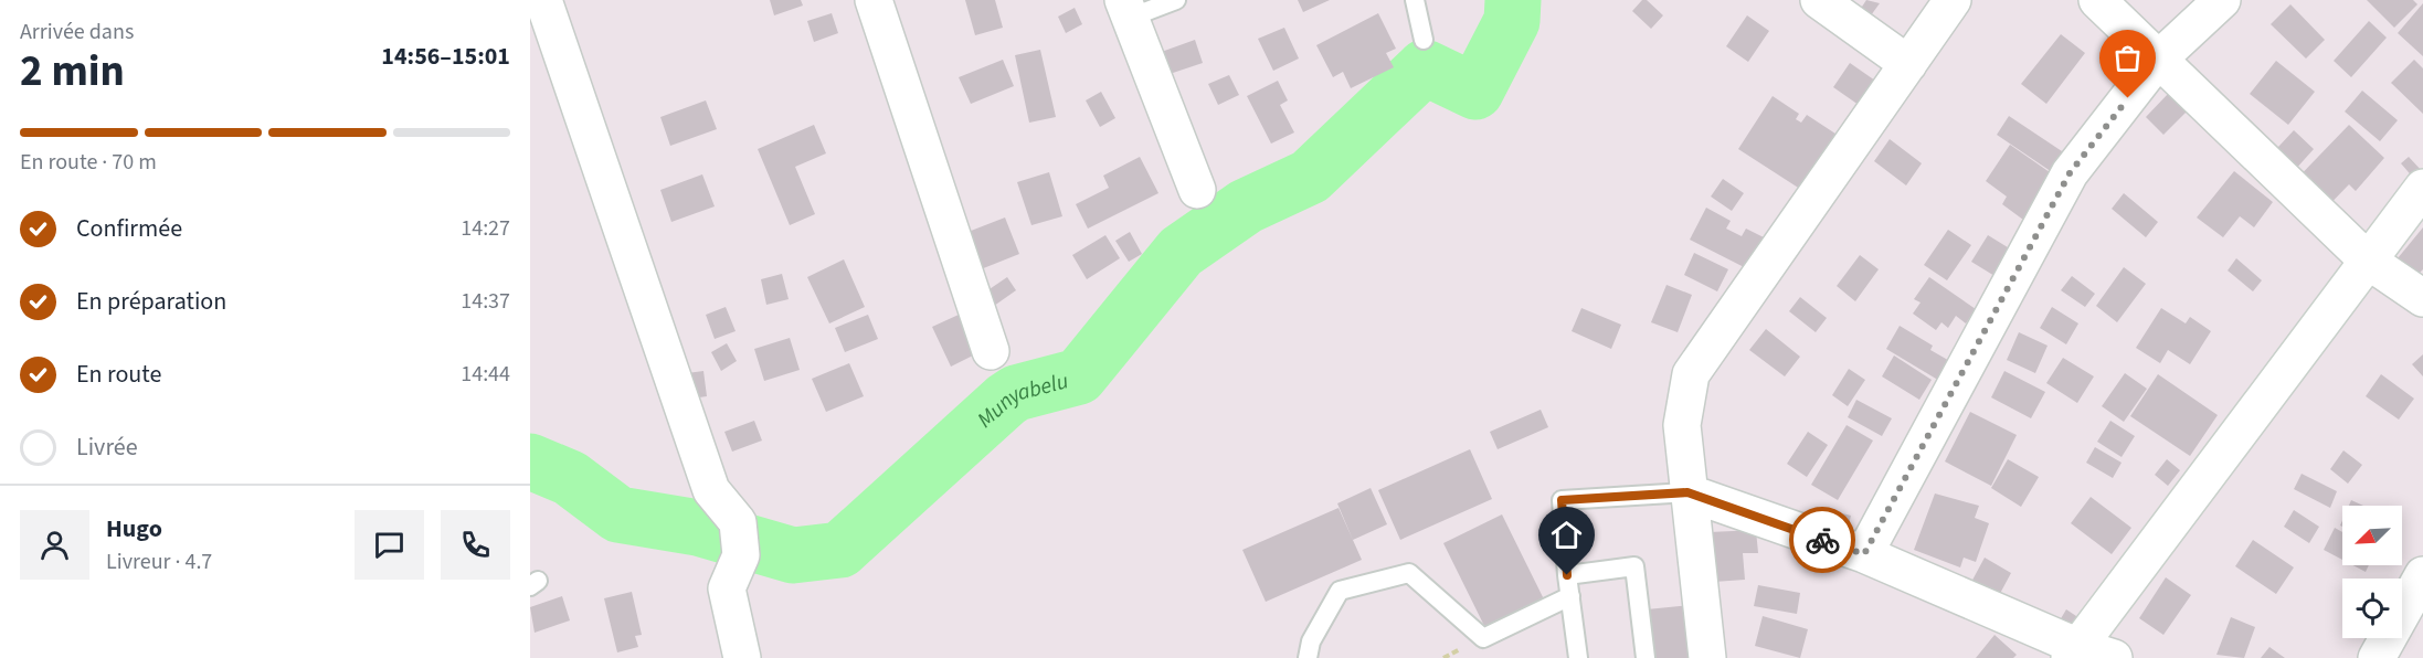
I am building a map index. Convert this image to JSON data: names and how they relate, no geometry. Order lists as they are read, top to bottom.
{
  "water": ["Munyabelu"],
  "north": "bottom left",
  "page": {
    "heading": ["2 min", "Arrivée dans", "14:56–15:01"],
    "panel": ["Hugo", "Livreur · 4.7"],
    "bar": "En route · 70 m",
    "list": [
      ["Confirmée", "14:27"],
      ["En préparation", "14:37"],
      ["En route", "14:44"],
      "Livrée"
    ]
  }
}
